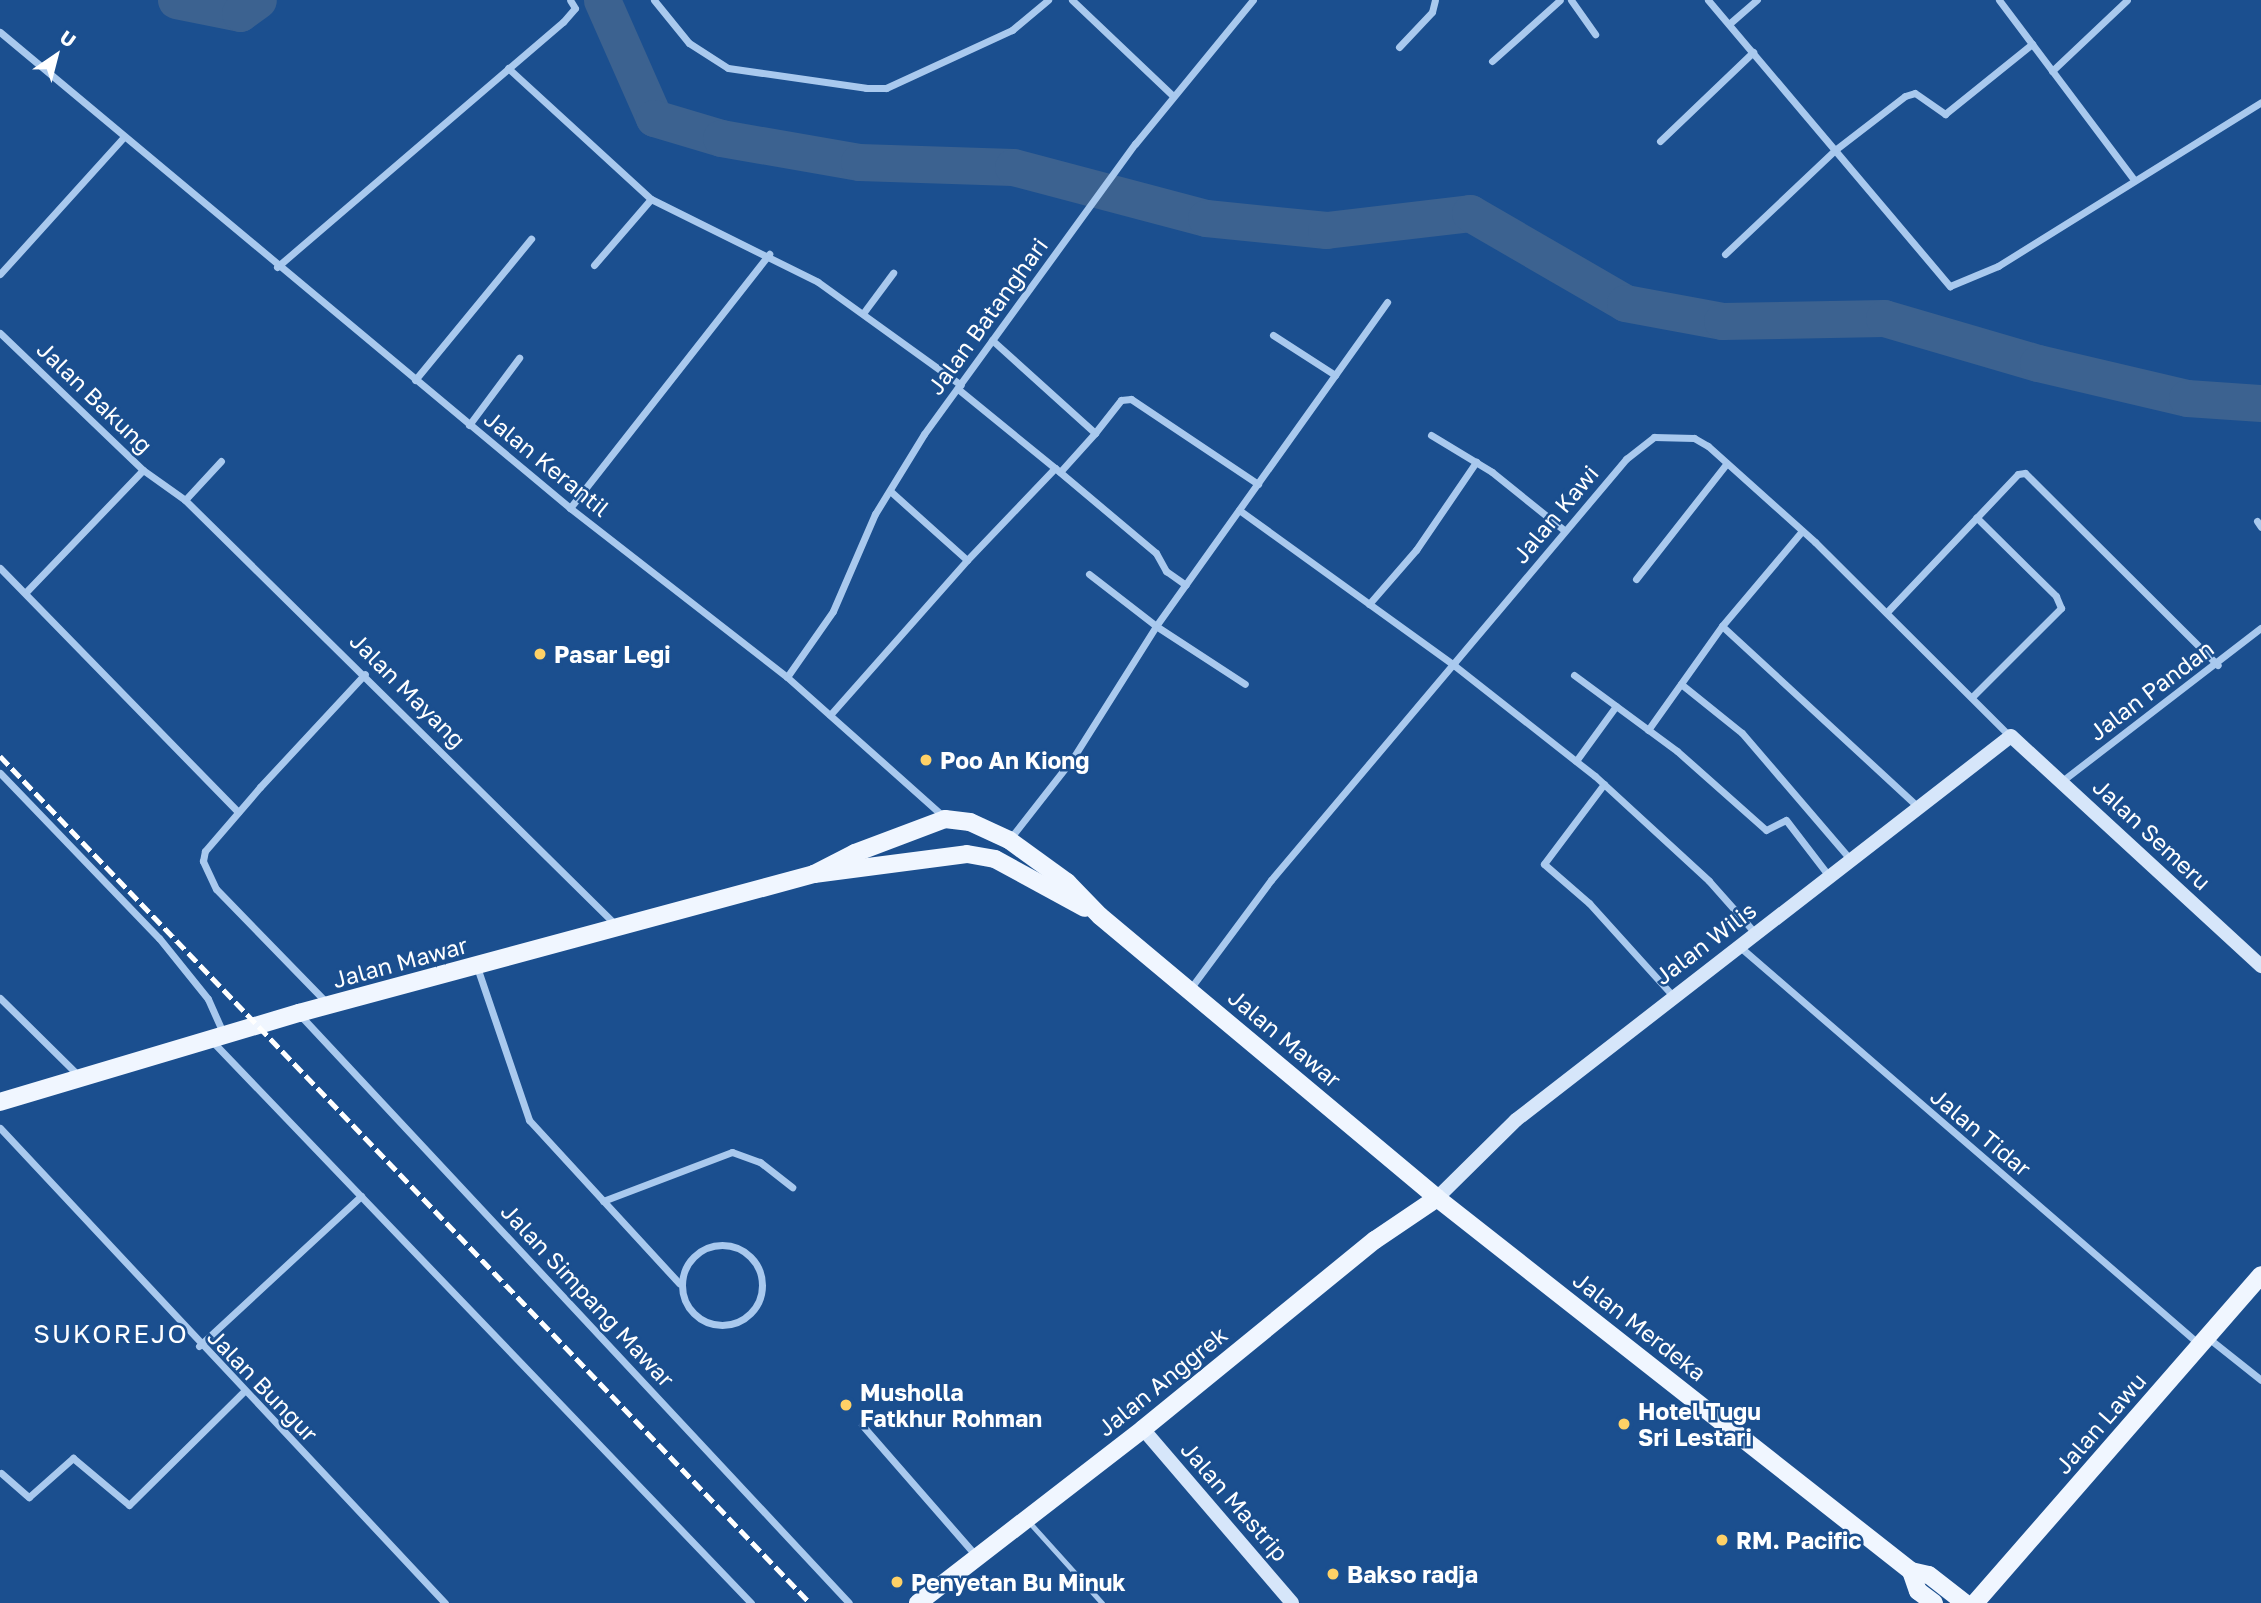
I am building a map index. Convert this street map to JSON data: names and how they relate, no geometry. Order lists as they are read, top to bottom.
{
  "streets": {
    "main road": [
      "Jalan Semeru",
      "Jalan Wilis",
      "Jalan Mawar",
      "Jalan Merdeka",
      "Jalan Anggrek",
      "Jalan Lawu",
      "Jalan Mastrip"
    ],
    "street": [
      "Jalan Batanghari",
      "Jalan Bakung",
      "Jalan Kerantil",
      "Jalan Kawi",
      "Jalan Mayang",
      "Jalan Pandan",
      "Jalan Tidar",
      "Jalan Simpang Mawar",
      "Jalan Bungur"
    ]
  },
  "crossings": [
    ["Jalan Batanghari", "Jalan Kerantil"],
    ["Jalan Bakung", "Jalan Mayang"],
    ["Jalan Kerantil", "Jalan Mawar"],
    ["Jalan Kawi", "Jalan Semeru"],
    ["Jalan Kawi", "Jalan Wilis"],
    ["Jalan Kawi", "Jalan Mawar"],
    ["Jalan Mayang", "Jalan Mawar"],
    ["Jalan Pandan", "Jalan Semeru"],
    ["Jalan Semeru", "Jalan Wilis"],
    ["Jalan Wilis", "Jalan Mawar"],
    ["Jalan Wilis", "Jalan Tidar"],
    ["Jalan Wilis", "Jalan Merdeka"],
    ["Jalan Wilis", "Jalan Anggrek"],
    ["Jalan Mawar", "Jalan Simpang Mawar"],
    ["Jalan Mawar", "Jalan Merdeka"],
    ["Jalan Mawar", "Jalan Anggrek"],
    ["Jalan Tidar", "Jalan Lawu"],
    ["Jalan Merdeka", "Jalan Anggrek"],
    ["Jalan Anggrek", "Jalan Mastrip"]
  ],
  "districts": ["SUKOREJO"],
  "places": [
    "Pasar Legi",
    "Poo An Kiong",
    "Musholla Fatkhur Rohman",
    "Hotel Tugu Sri Lestari",
    "RM. Pacific",
    "Bakso radja",
    "Penyetan Bu Minuk"
  ],
  "north": "top right"
}
